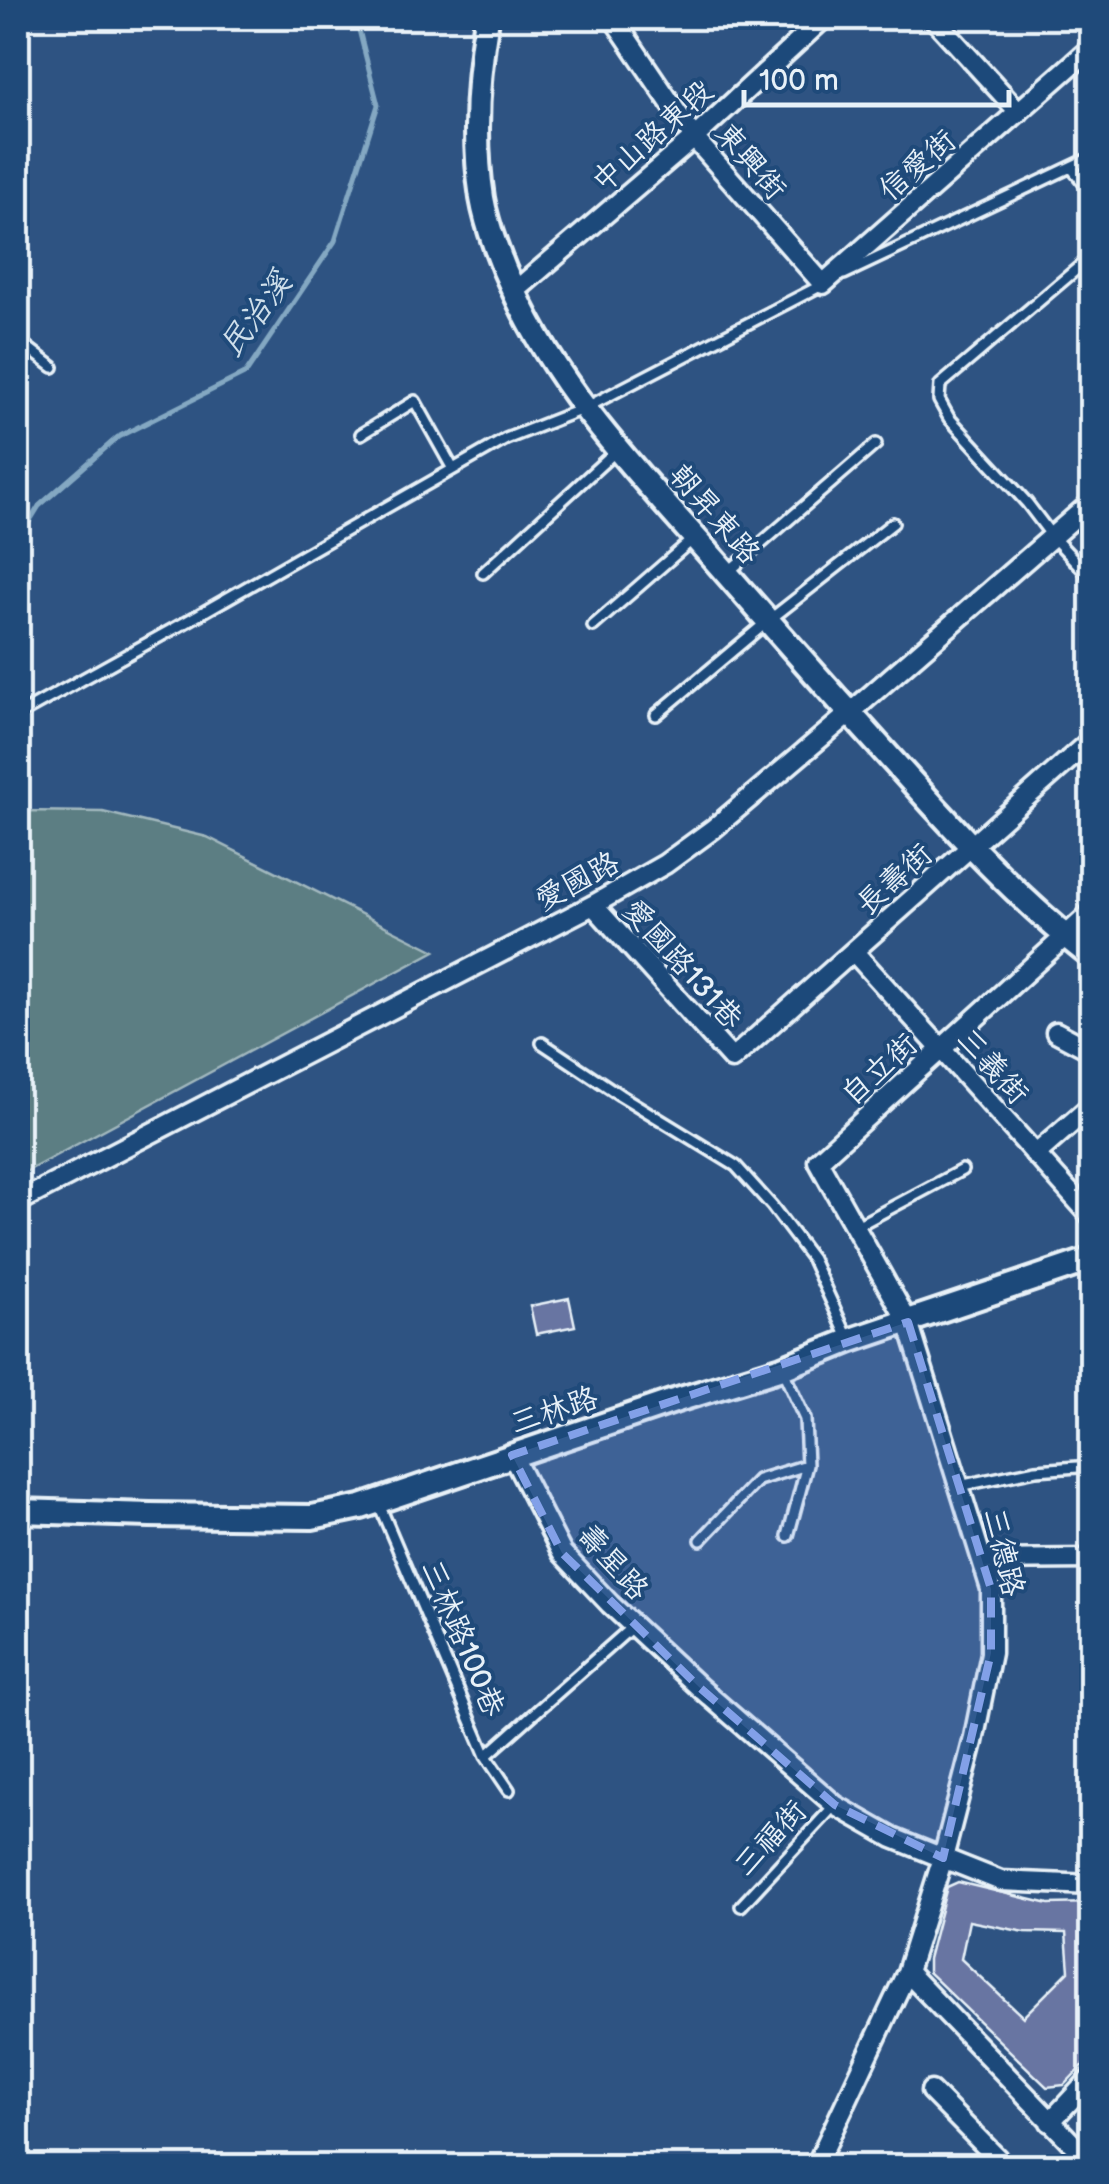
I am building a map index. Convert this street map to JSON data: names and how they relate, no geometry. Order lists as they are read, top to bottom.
{
  "streets": {
    "street": [
      "中山路東段",
      "東興街",
      "信愛街",
      "朝昇東路",
      "長壽街",
      "愛國路",
      "愛國路131巷",
      "三義街",
      "自立街",
      "三林路",
      "三德路",
      "壽星路"
    ],
    "lane": ["三林路100巷", "三福街"]
  },
  "crossings": [
    ["中山路東段", "東興街"],
    ["中山路東段", "朝昇東路"],
    ["東興街", "信愛街"],
    ["朝昇東路", "長壽街"],
    ["朝昇東路", "愛國路"],
    ["朝昇東路", "自立街"],
    ["長壽街", "愛國路131巷"],
    ["長壽街", "三義街"],
    ["愛國路", "愛國路131巷"],
    ["三義街", "自立街"],
    ["自立街", "三德路"],
    ["三林路", "三德路"],
    ["三林路", "壽星路"],
    ["三林路", "三林路100巷"],
    ["壽星路", "三福街"]
  ],
  "water": ["民治溪"],
  "scale_bar": "100 m"
}
